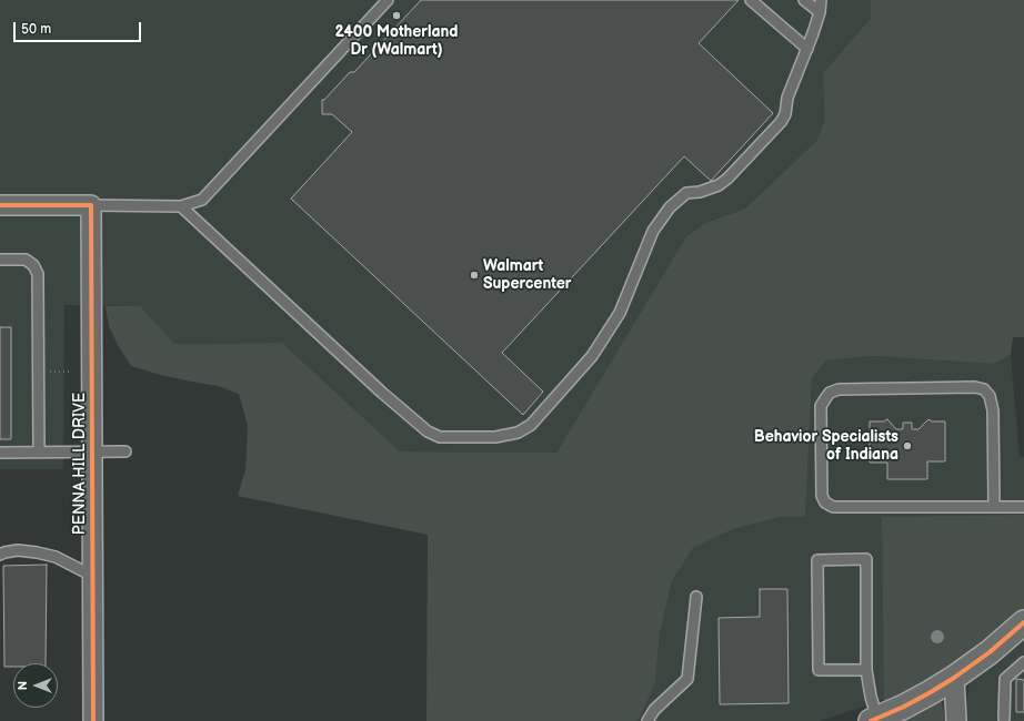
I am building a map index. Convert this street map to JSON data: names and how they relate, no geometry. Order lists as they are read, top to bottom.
{
  "streets": {
    "street": ["PENNA HILL DRIVE"]
  },
  "places": ["2400 Motherland Dr (Walmart)", "Walmart Supercenter", "Behavior Specialists of Indiana"],
  "scale_bar": "50 m",
  "north": "left"
}
